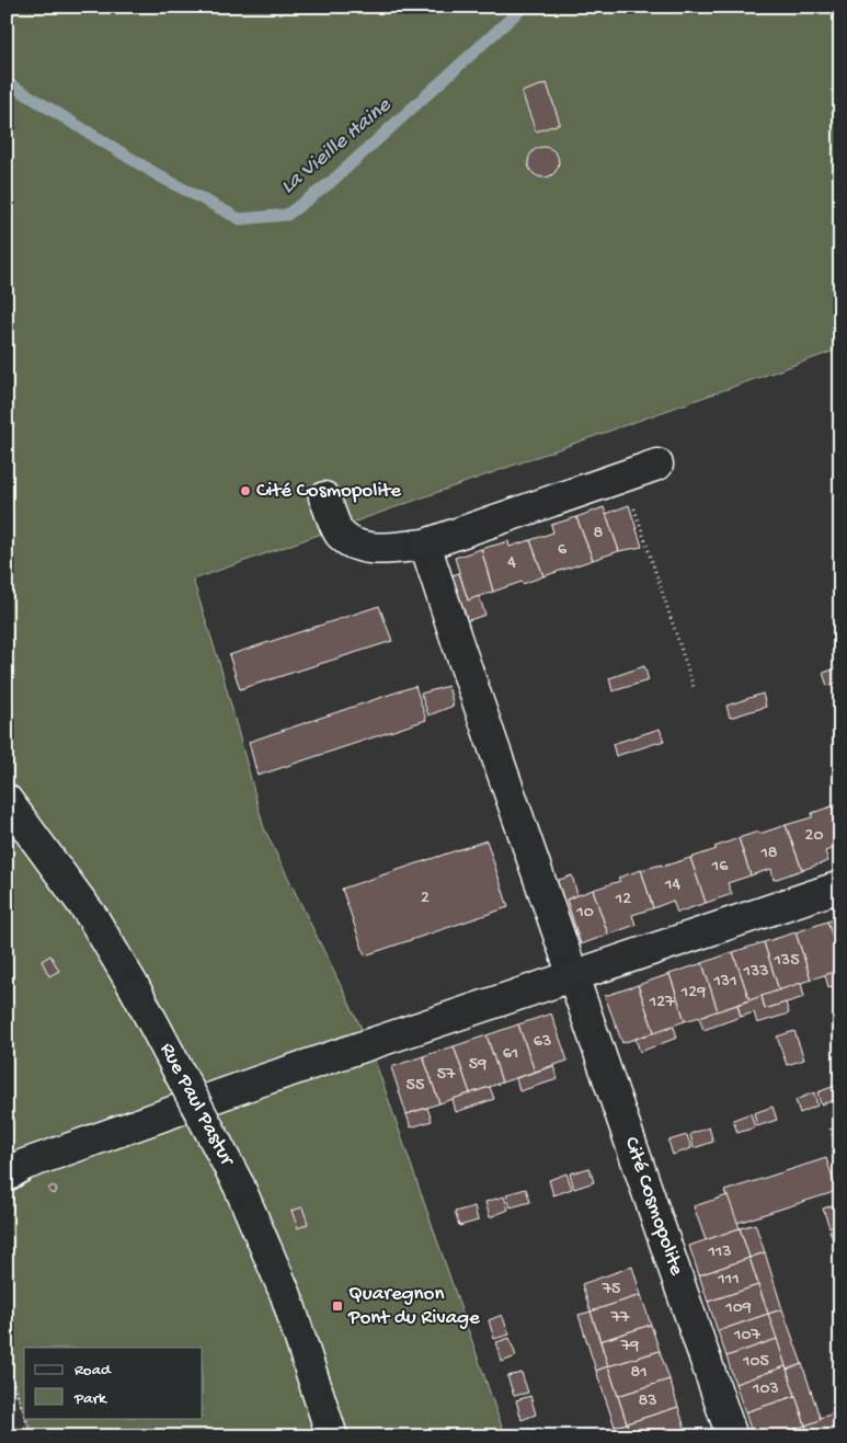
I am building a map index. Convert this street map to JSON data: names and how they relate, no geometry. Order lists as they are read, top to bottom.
{
  "streets": {
    "street": ["Rue Paul Pastur", "Cité Cosmopolite"]
  },
  "water": ["La Vieille Haine"],
  "places": {
    "other": ["Cité Cosmopolite"],
    "transit": ["Quaregnon Pont du Rivage"]
  },
  "house_numbers": [
    "8",
    "6",
    "4",
    "20",
    "18",
    "16",
    "14",
    "2",
    "12",
    "10",
    "135",
    "133",
    "131",
    "129",
    "127",
    "63",
    "61",
    "59",
    "57",
    "55",
    "113",
    "111",
    "75",
    "109",
    "77",
    "107",
    "79",
    "105",
    "81",
    "103",
    "83"
  ],
  "legend": ["Road", "Park"]
}
